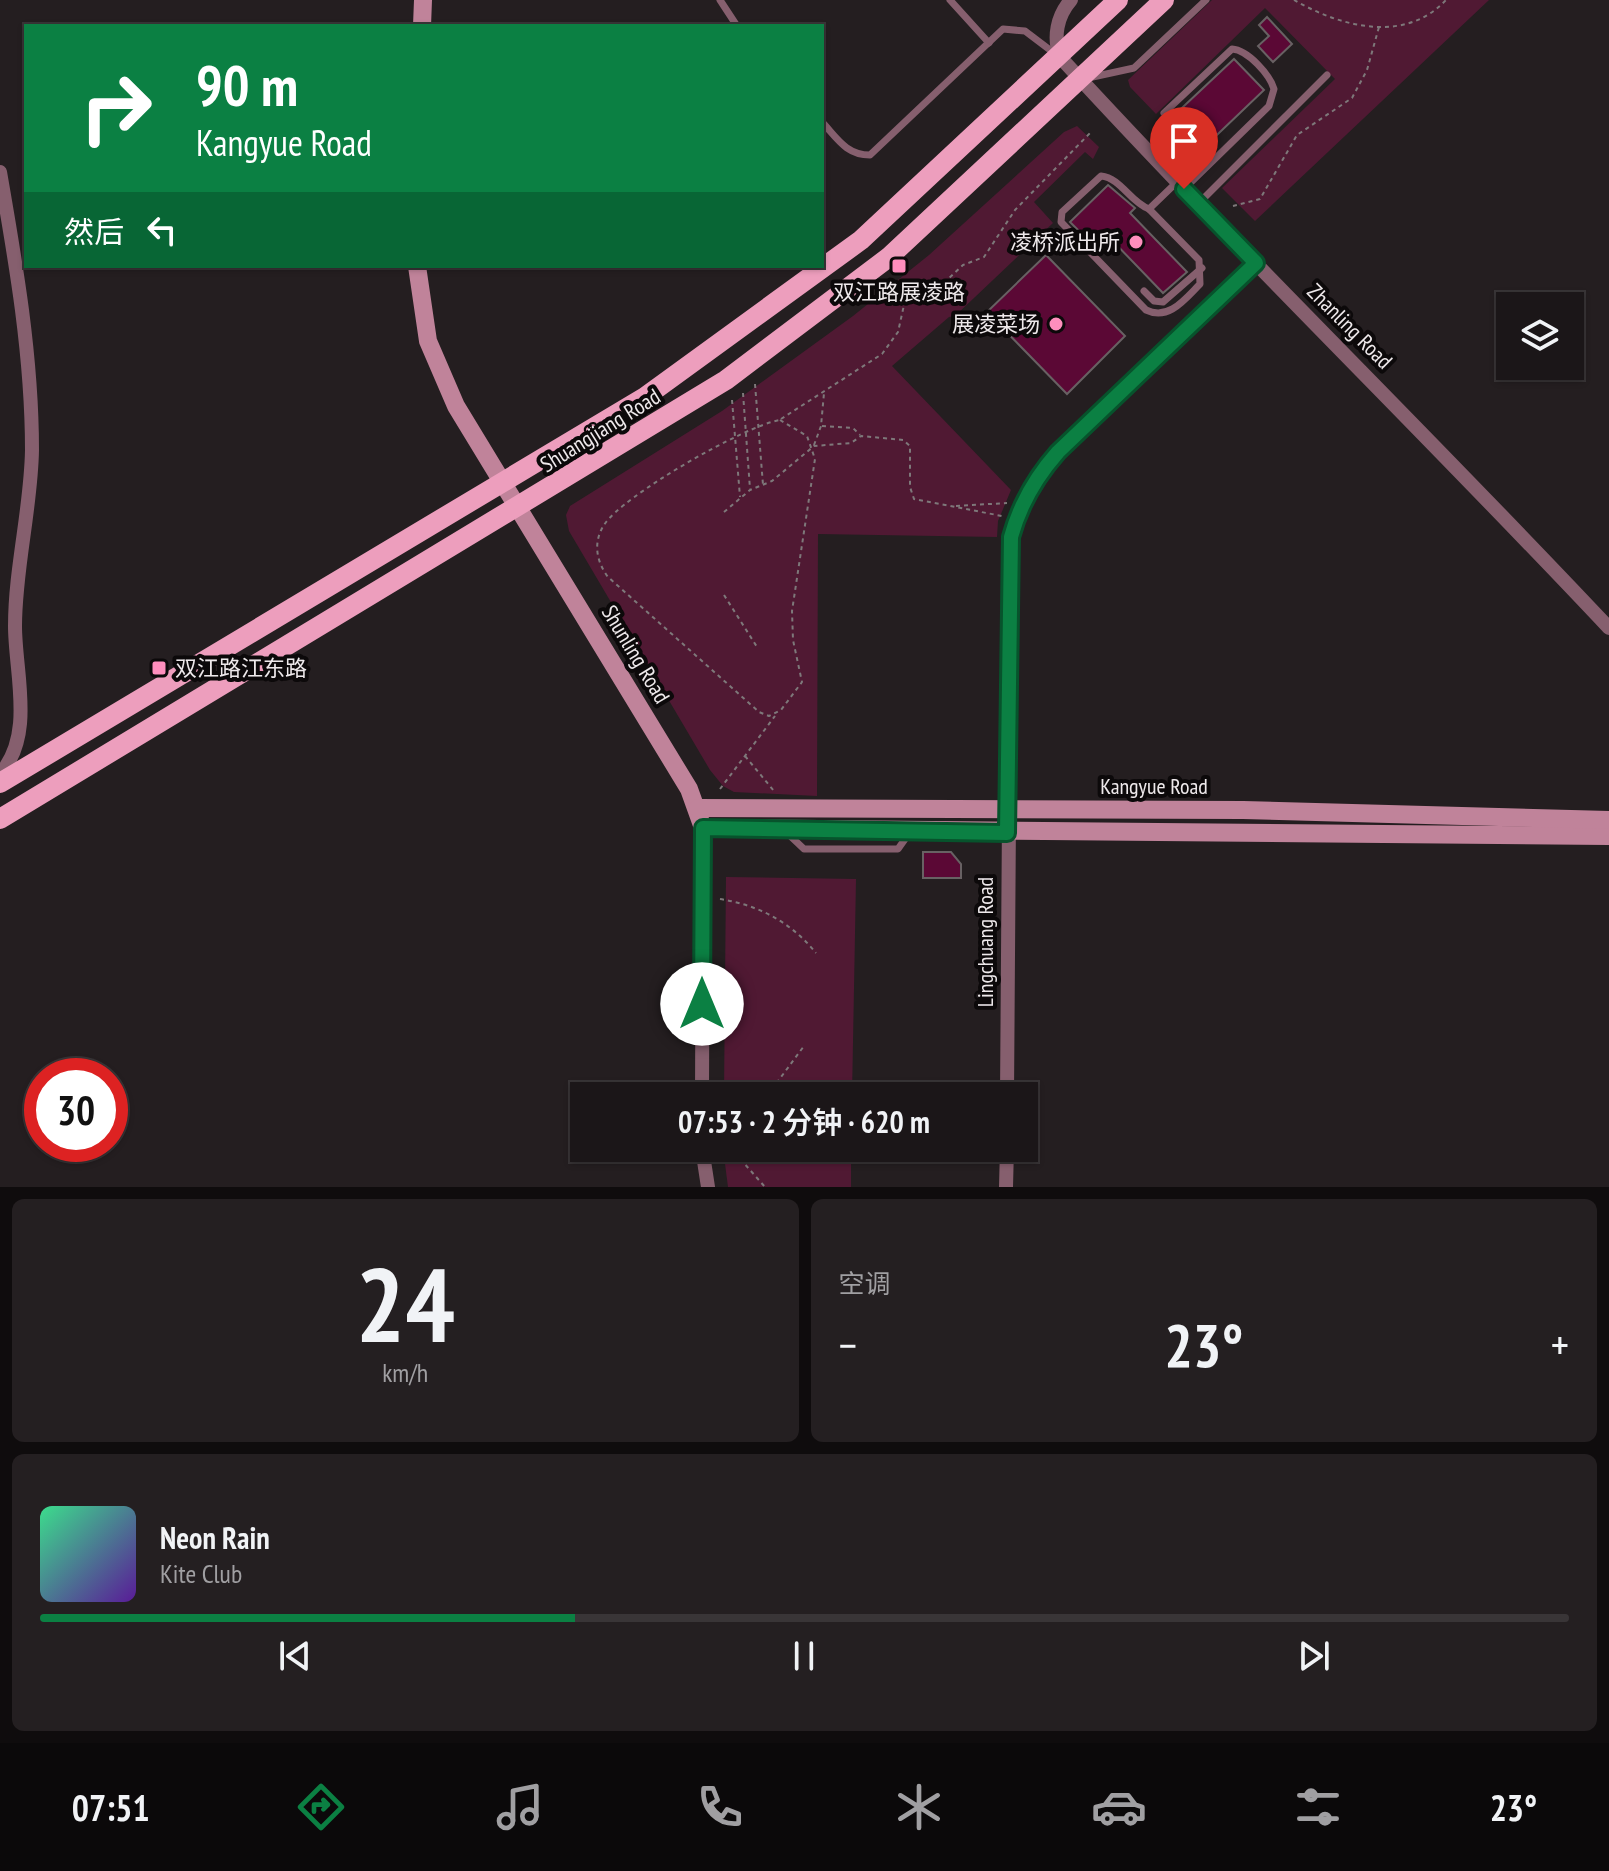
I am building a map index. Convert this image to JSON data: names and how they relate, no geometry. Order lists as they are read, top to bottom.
{
  "streets": {
    "main road": ["Shuangjiang Road"],
    "street": [
      "Zhanling Road",
      "Shunling Road",
      "Kangyue Road",
      "Lingchuang Road"
    ]
  },
  "crossings": [
    ["Zhanling Road", "Shuangjiang Road"],
    ["Zhanling Road", "Lingchuang Road"],
    ["Shuangjiang Road", "Shunling Road"],
    ["Shunling Road", "Kangyue Road"],
    ["Kangyue Road", "Lingchuang Road"]
  ],
  "places": {
    "other": ["凌桥派出所", "展凌菜场"],
    "transit": ["双江路展凌路", "双江路江东路"]
  },
  "page": {
    "turn": ["90 m", "Kangyue Road"],
    "then": "然后",
    "limit": "30",
    "trip": "07:53 · 2 分钟 · 620 m",
    "tile": [
      ["24", "km/h"],
      "空调"
    ],
    "heat": ["−", "23°", "+"],
    "song": ["Neon Rain", "Kite Club"],
    "tabs": ["07:51", "23°"]
  }
}
